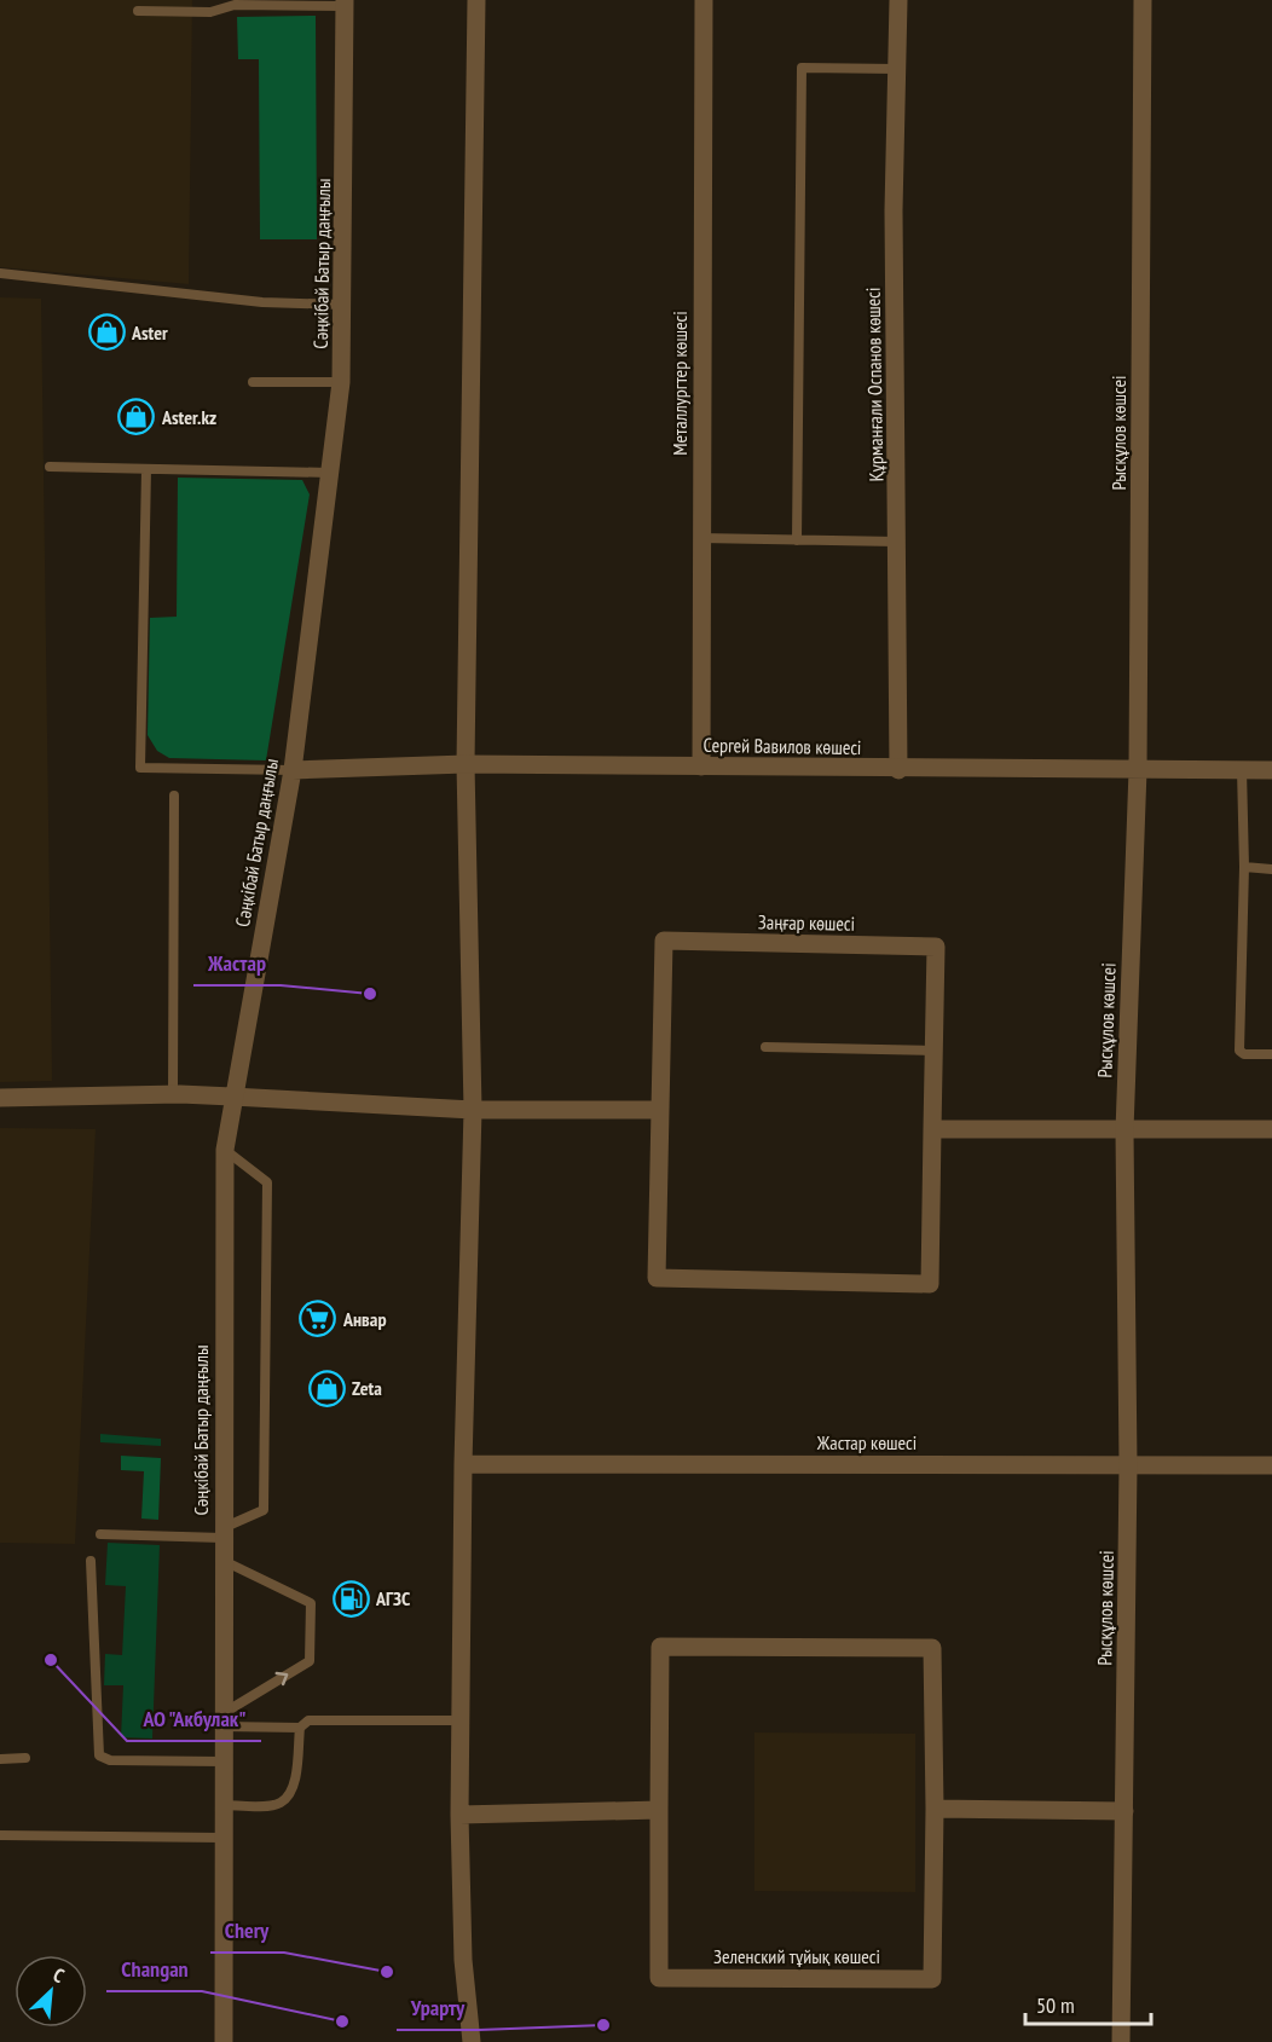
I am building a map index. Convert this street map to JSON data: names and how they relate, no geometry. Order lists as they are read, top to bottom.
{
  "streets": {
    "street": [
      "Сәңкібай Батыр даңғылы",
      "Металлургтер көшесі",
      "Құрманғали Оспанов көшесі",
      "Рысқұлов көшсеі",
      "Сергей Вавилов көшесі",
      "Заңғар көшесі",
      "Жастар көшесі",
      "Зеленский тұйық көшесі"
    ]
  },
  "crossings": [
    ["Сәңкібай Батыр даңғылы", "Сергей Вавилов көшесі"],
    ["Металлургтер көшесі", "Сергей Вавилов көшесі"],
    ["Құрманғали Оспанов көшесі", "Сергей Вавилов көшесі"],
    ["Рысқұлов көшсеі", "Сергей Вавилов көшесі"],
    ["Рысқұлов көшсеі", "Жастар көшесі"]
  ],
  "places": {
    "shop": ["Aster", "Aster.kz", "Zeta"],
    "other": [
      "Жастар",
      "АО \"Акбулак\"",
      "Chery",
      "Changan",
      "Урарту"
    ],
    "supermarket": ["Анвар"],
    "fuel station": ["АГЗС"]
  },
  "scale_bar": "50 m",
  "north": "top right"
}
